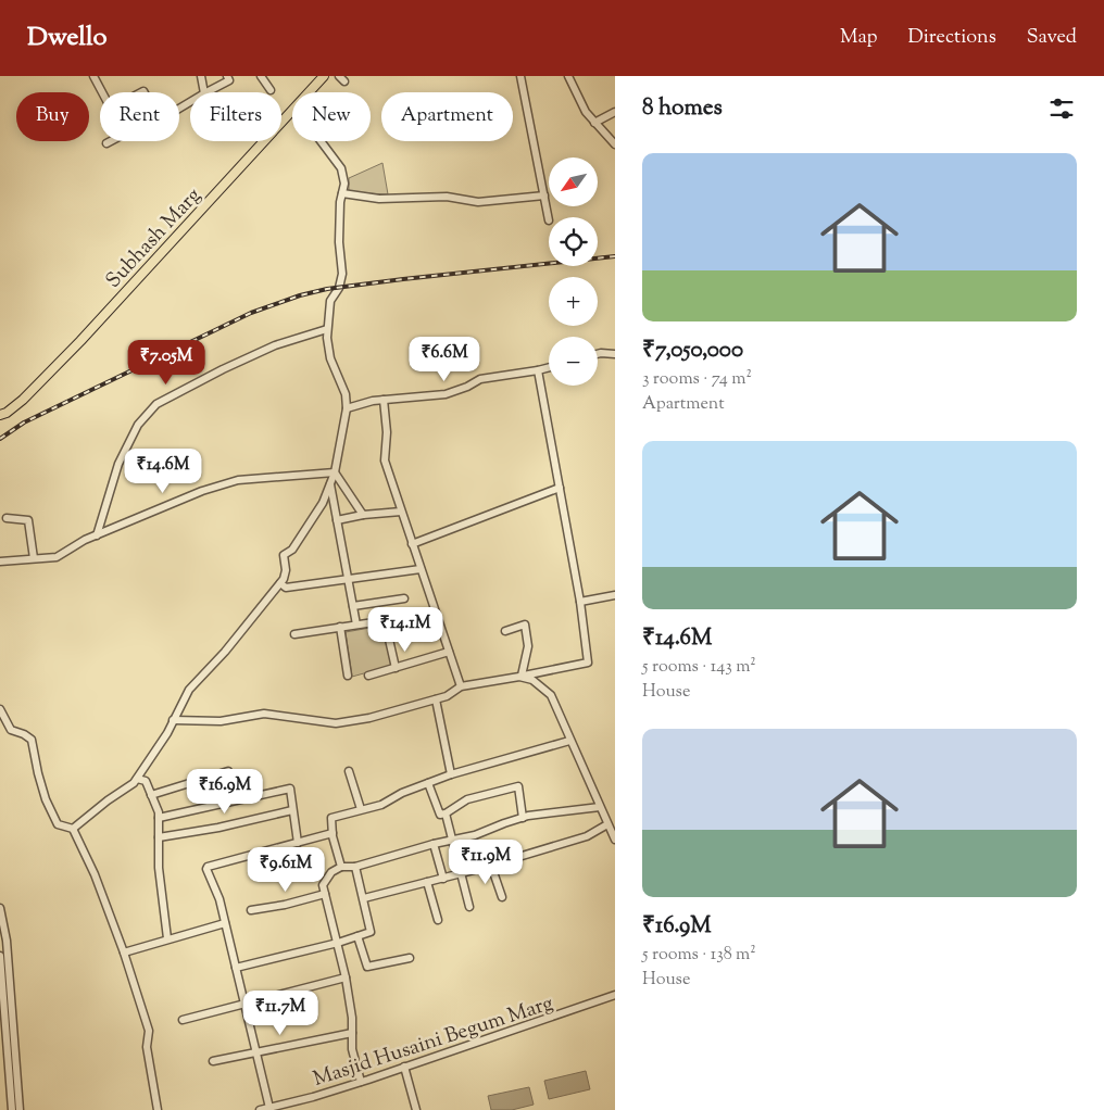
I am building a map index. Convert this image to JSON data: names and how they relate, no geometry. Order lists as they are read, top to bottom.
{
  "streets": {
    "main road": ["Subhash Marg"],
    "street": ["Masjid Husaini Begum Marg"]
  },
  "north": "bottom left",
  "page": {
    "header": "Dwello",
    "nav": ["Map", "Directions", "Saved"],
    "heading": "8 homes",
    "chip": [
      "Buy",
      "Rent",
      "Filters",
      "New",
      "Apartment"
    ],
    "list": [
      {
        "name": "₹7,050,000",
        "note": "3 rooms · 74 m² · Apartment"
      },
      {
        "name": "₹14.6M",
        "note": "5 rooms · 143 m² · House"
      },
      {
        "name": "₹16.9M",
        "note": "5 rooms · 138 m² · House"
      }
    ],
    "map_buttons": ["+", "−"],
    "price": [
      "₹6.6M",
      "₹7.05M",
      "₹14.6M",
      "₹14.1M",
      "₹16.9M",
      "₹11.9M",
      "₹9.61M",
      "₹11.7M"
    ]
  }
}
